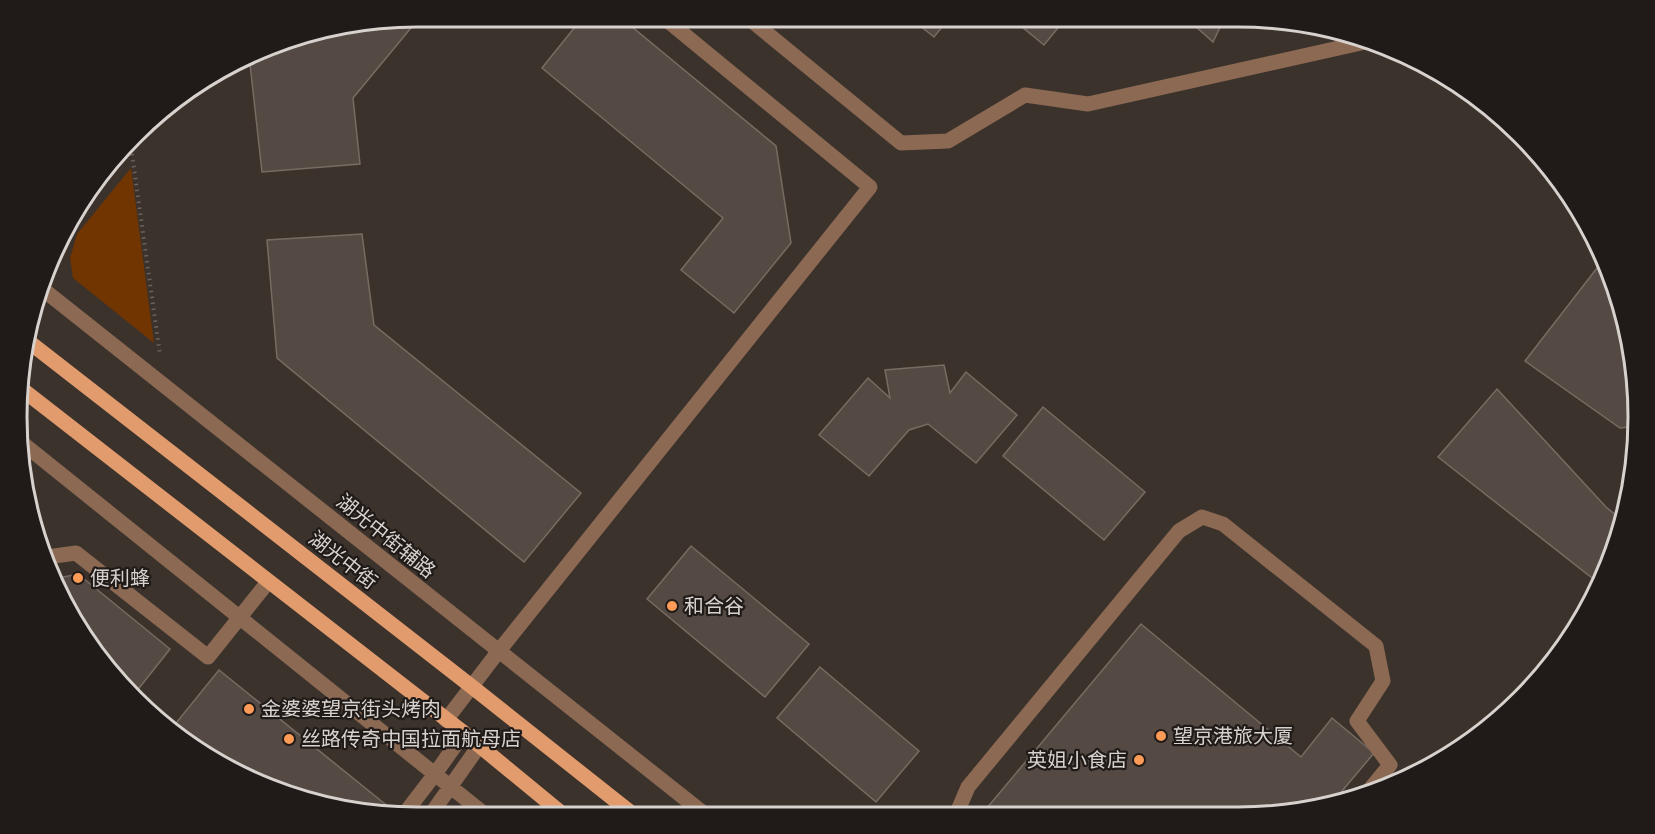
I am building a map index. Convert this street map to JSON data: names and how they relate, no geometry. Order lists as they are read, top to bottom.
{
  "streets": {
    "main road": ["湖光中街"],
    "street": ["湖光中街辅路"]
  },
  "places": [
    "便利蜂",
    "和合谷",
    "金婆婆望京街头烤肉",
    "望京港旅大厦",
    "丝路传奇中国拉面航母店",
    "英姐小食店"
  ]
}
